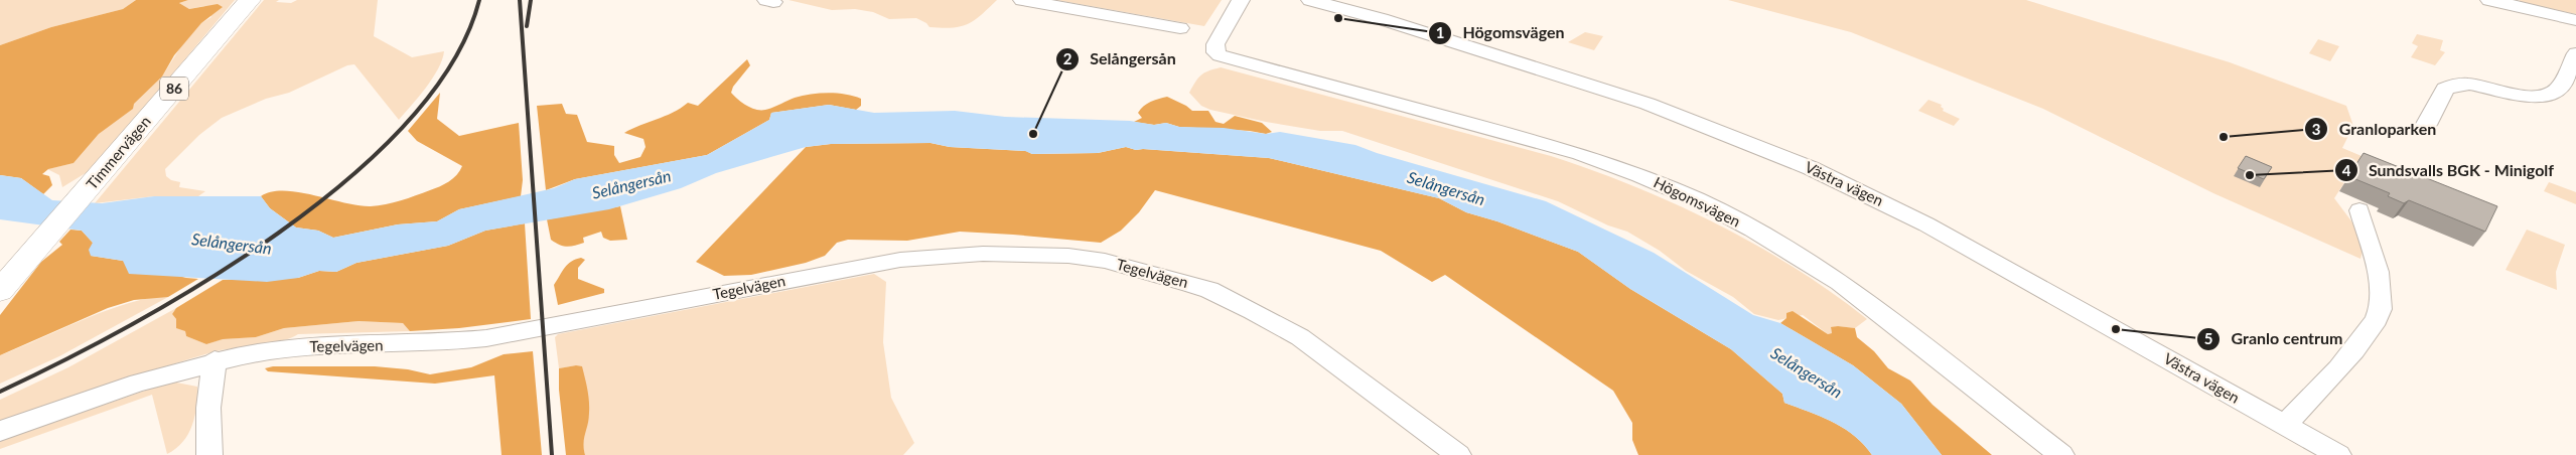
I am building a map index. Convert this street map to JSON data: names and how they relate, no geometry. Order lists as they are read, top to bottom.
{
  "streets": {
    "main road": ["86", "Timmervägen"],
    "street": ["Västra vägen", "Högomsvägen", "Tegelvägen"]
  },
  "water": ["Selångersån"],
  "places": [
    "Högomsvägen",
    "Selångersån",
    "Granloparken",
    "Sundsvalls BGK - Minigolf",
    "Granlo centrum"
  ]
}
